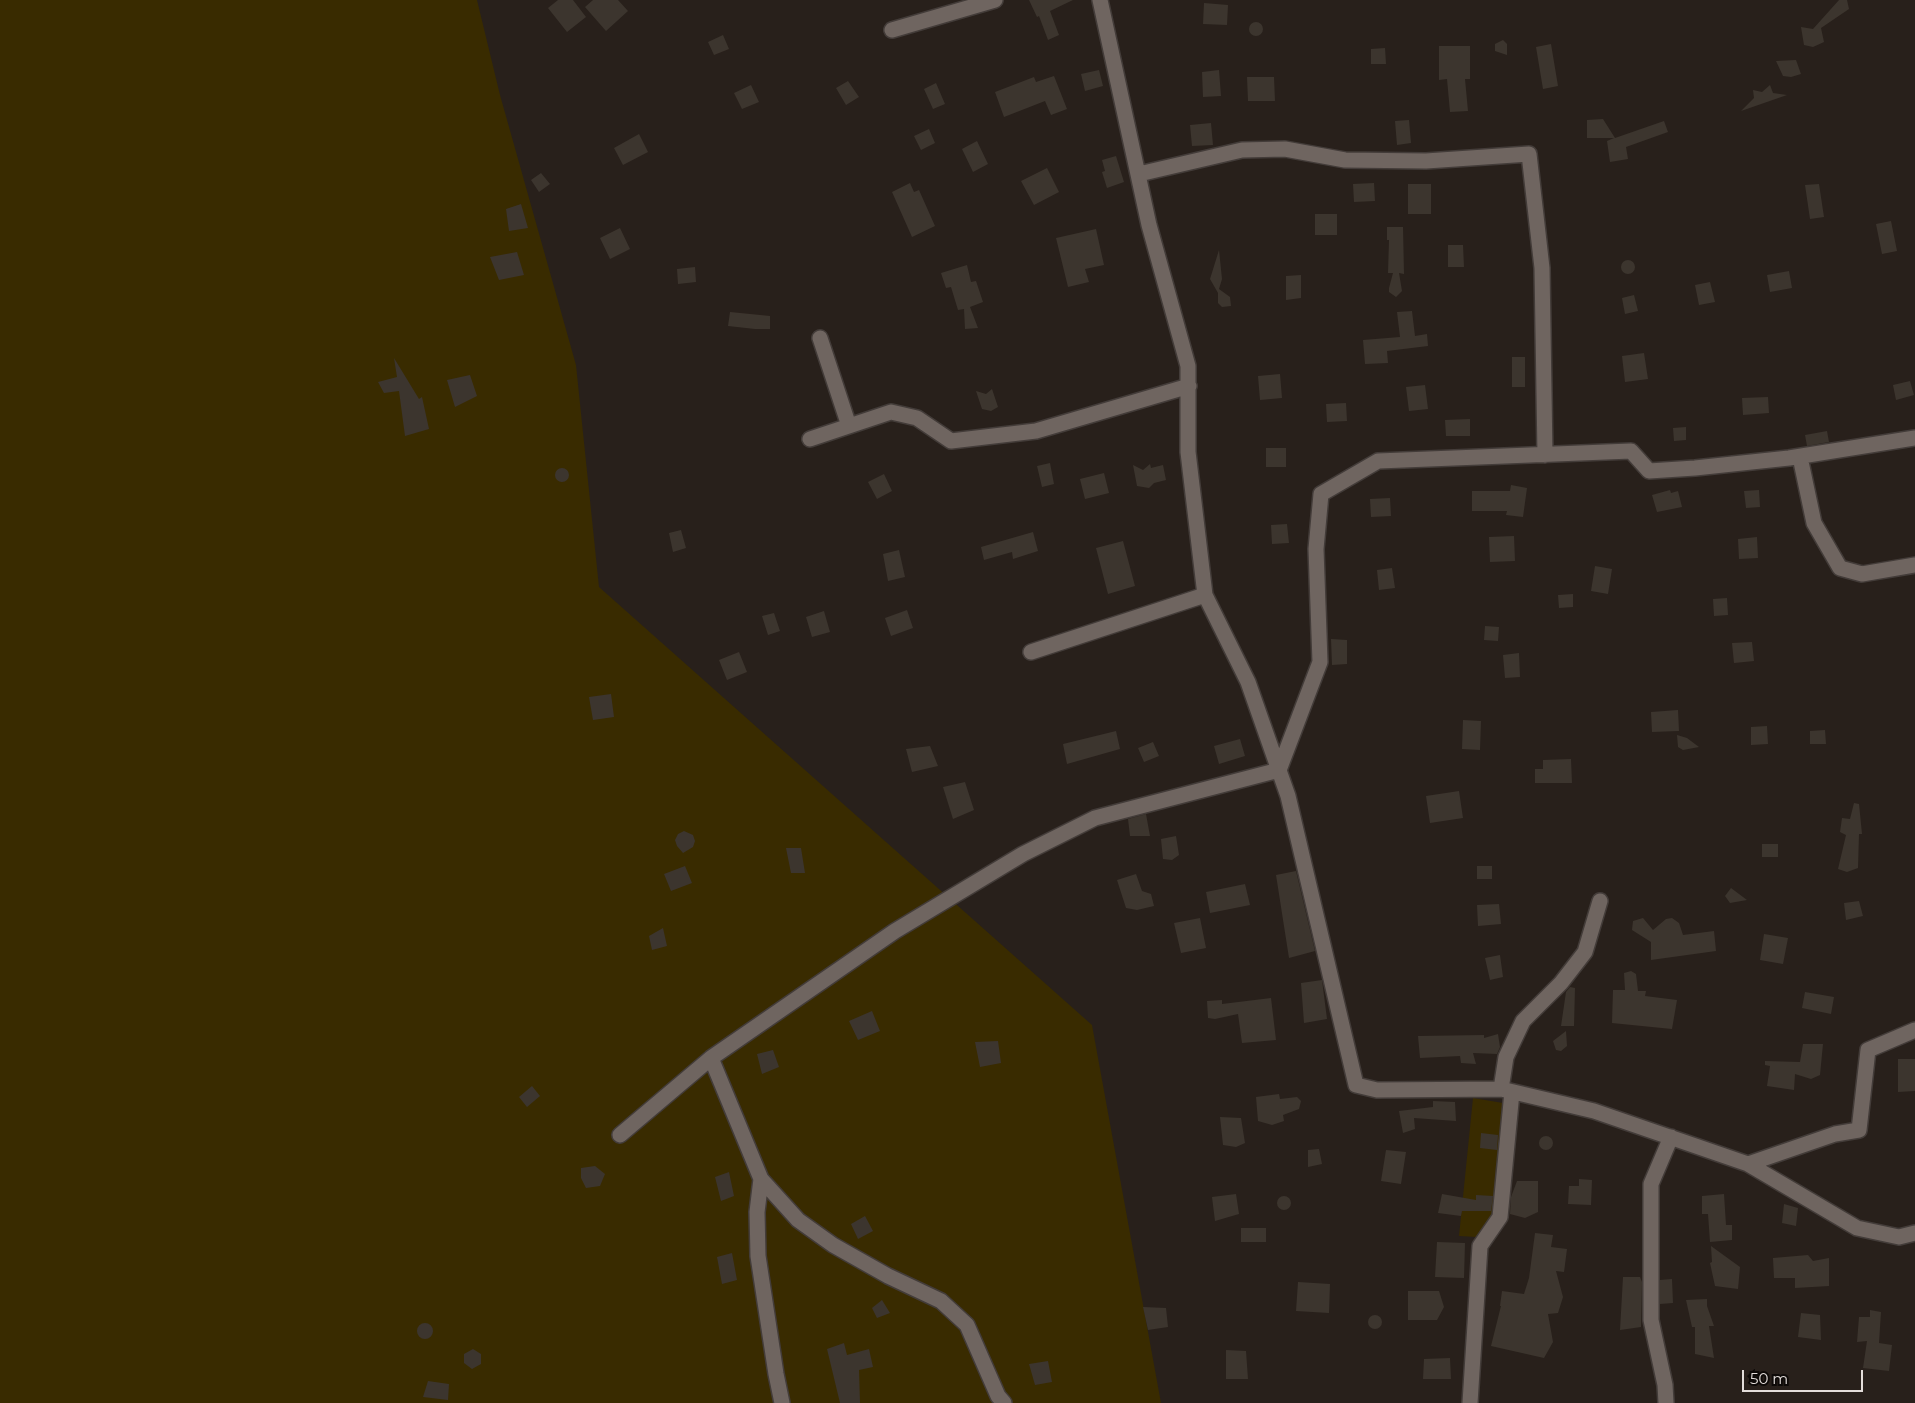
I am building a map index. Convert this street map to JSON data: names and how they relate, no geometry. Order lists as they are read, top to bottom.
{
  "scale_bar": "50 m"
}
